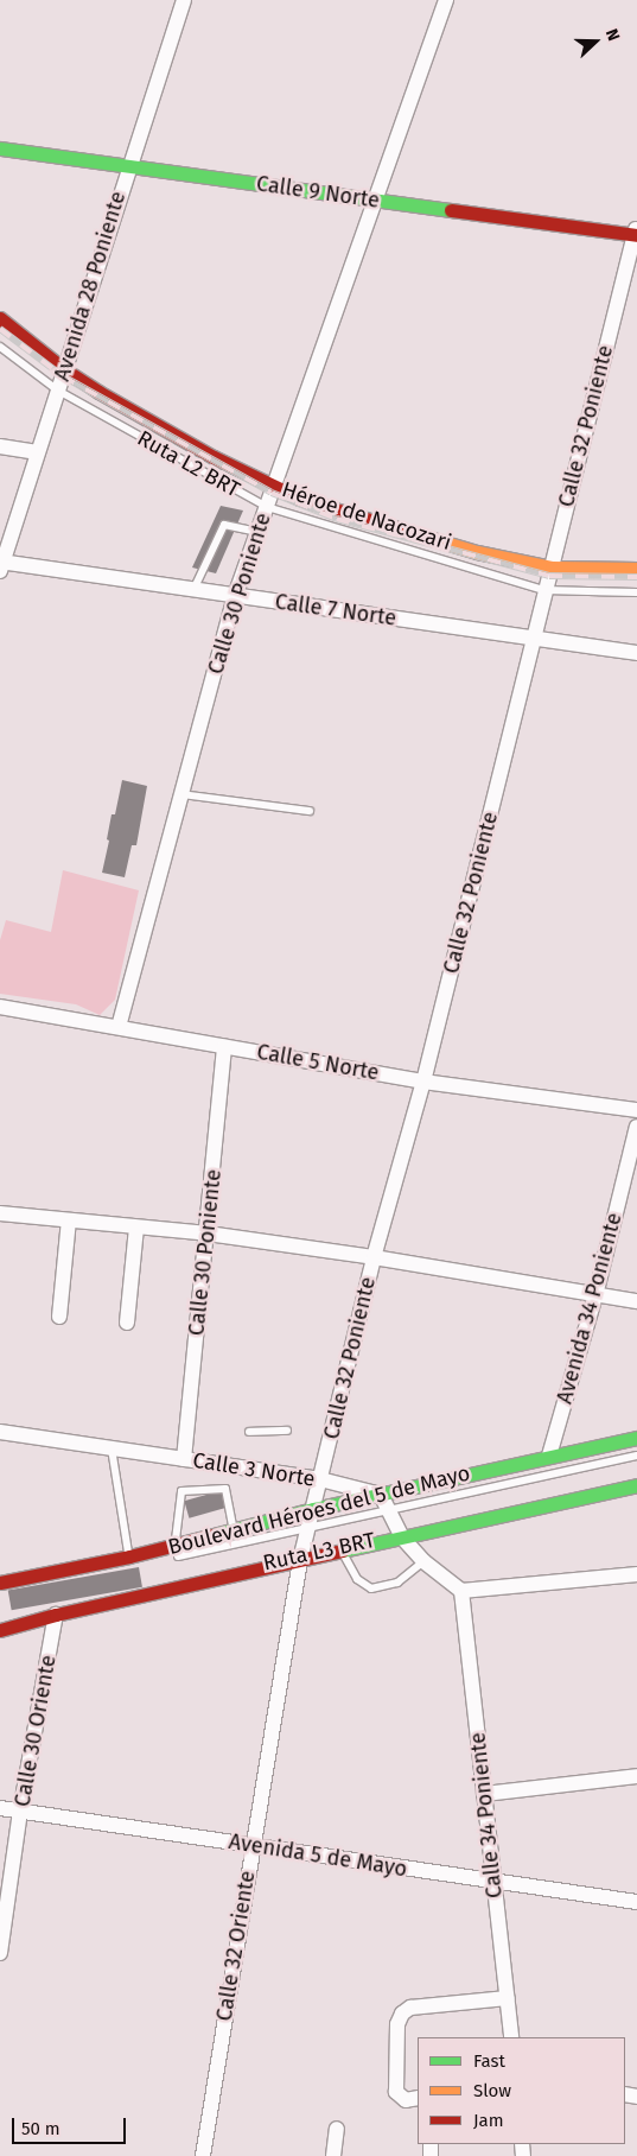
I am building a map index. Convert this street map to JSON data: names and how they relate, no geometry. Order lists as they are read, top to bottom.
{
  "streets": {
    "main road": ["Calle 9 Norte", "Héroe de Nacozari", "Boulevard Héroes del 5 de Mayo"],
    "street": [
      "Avenida 28 Poniente",
      "Calle 32 Poniente",
      "Calle 30 Poniente",
      "Calle 7 Norte",
      "Calle 5 Norte",
      "Avenida 34 Poniente",
      "Calle 3 Norte",
      "Calle 30 Oriente",
      "Calle 34 Poniente",
      "Avenida 5 de Mayo",
      "Calle 32 Oriente"
    ],
    "lane": ["Ruta L2 BRT", "Ruta L3 BRT"]
  },
  "crossings": [
    ["Calle 9 Norte", "Avenida 28 Poniente"],
    ["Calle 9 Norte", "Calle 32 Poniente"],
    ["Calle 9 Norte", "Calle 30 Poniente"],
    ["Avenida 28 Poniente", "Ruta L2 BRT"],
    ["Avenida 28 Poniente", "Héroe de Nacozari"],
    ["Avenida 28 Poniente", "Calle 7 Norte"],
    ["Calle 32 Poniente", "Ruta L2 BRT"],
    ["Calle 32 Poniente", "Héroe de Nacozari"],
    ["Calle 32 Poniente", "Calle 7 Norte"],
    ["Calle 32 Poniente", "Calle 5 Norte"],
    ["Calle 32 Poniente", "Calle 3 Norte"],
    ["Calle 32 Poniente", "Boulevard Héroes del 5 de Mayo"],
    ["Calle 32 Poniente", "Ruta L3 BRT"],
    ["Calle 32 Poniente", "Calle 32 Oriente"],
    ["Ruta L2 BRT", "Calle 30 Poniente"],
    ["Héroe de Nacozari", "Calle 30 Poniente"],
    ["Calle 30 Poniente", "Calle 7 Norte"],
    ["Calle 30 Poniente", "Calle 5 Norte"],
    ["Calle 30 Poniente", "Calle 3 Norte"],
    ["Avenida 34 Poniente", "Boulevard Héroes del 5 de Mayo"],
    ["Calle 3 Norte", "Boulevard Héroes del 5 de Mayo"],
    ["Boulevard Héroes del 5 de Mayo", "Ruta L3 BRT"],
    ["Boulevard Héroes del 5 de Mayo", "Calle 30 Oriente"],
    ["Boulevard Héroes del 5 de Mayo", "Calle 32 Oriente"],
    ["Ruta L3 BRT", "Calle 32 Oriente"],
    ["Calle 30 Oriente", "Avenida 5 de Mayo"],
    ["Calle 34 Poniente", "Avenida 5 de Mayo"],
    ["Avenida 5 de Mayo", "Calle 32 Oriente"]
  ],
  "legend": ["Fast", "Slow", "Jam"],
  "scale_bar": "50 m",
  "north": "right"
}
